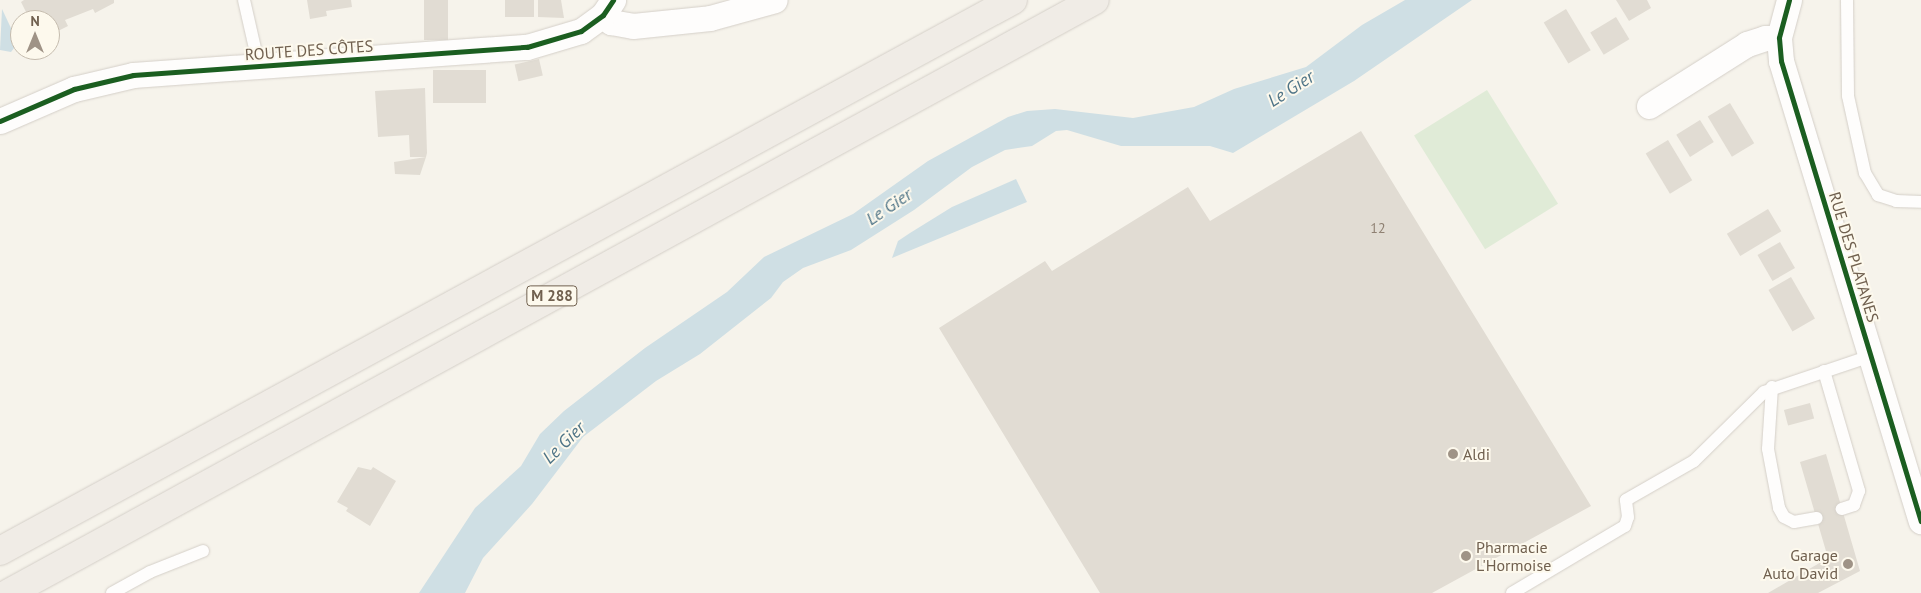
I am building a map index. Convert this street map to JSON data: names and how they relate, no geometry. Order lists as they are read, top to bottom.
{
  "streets": {
    "highway": ["M 288"],
    "street": ["ROUTE DES CÔTES", "RUE DES PLATANES"]
  },
  "water": ["Le Gier"],
  "places": ["Aldi", "Pharmacie L'Hormoise", "Garage Auto David"],
  "house_numbers": ["12"],
  "north": "top"
}
